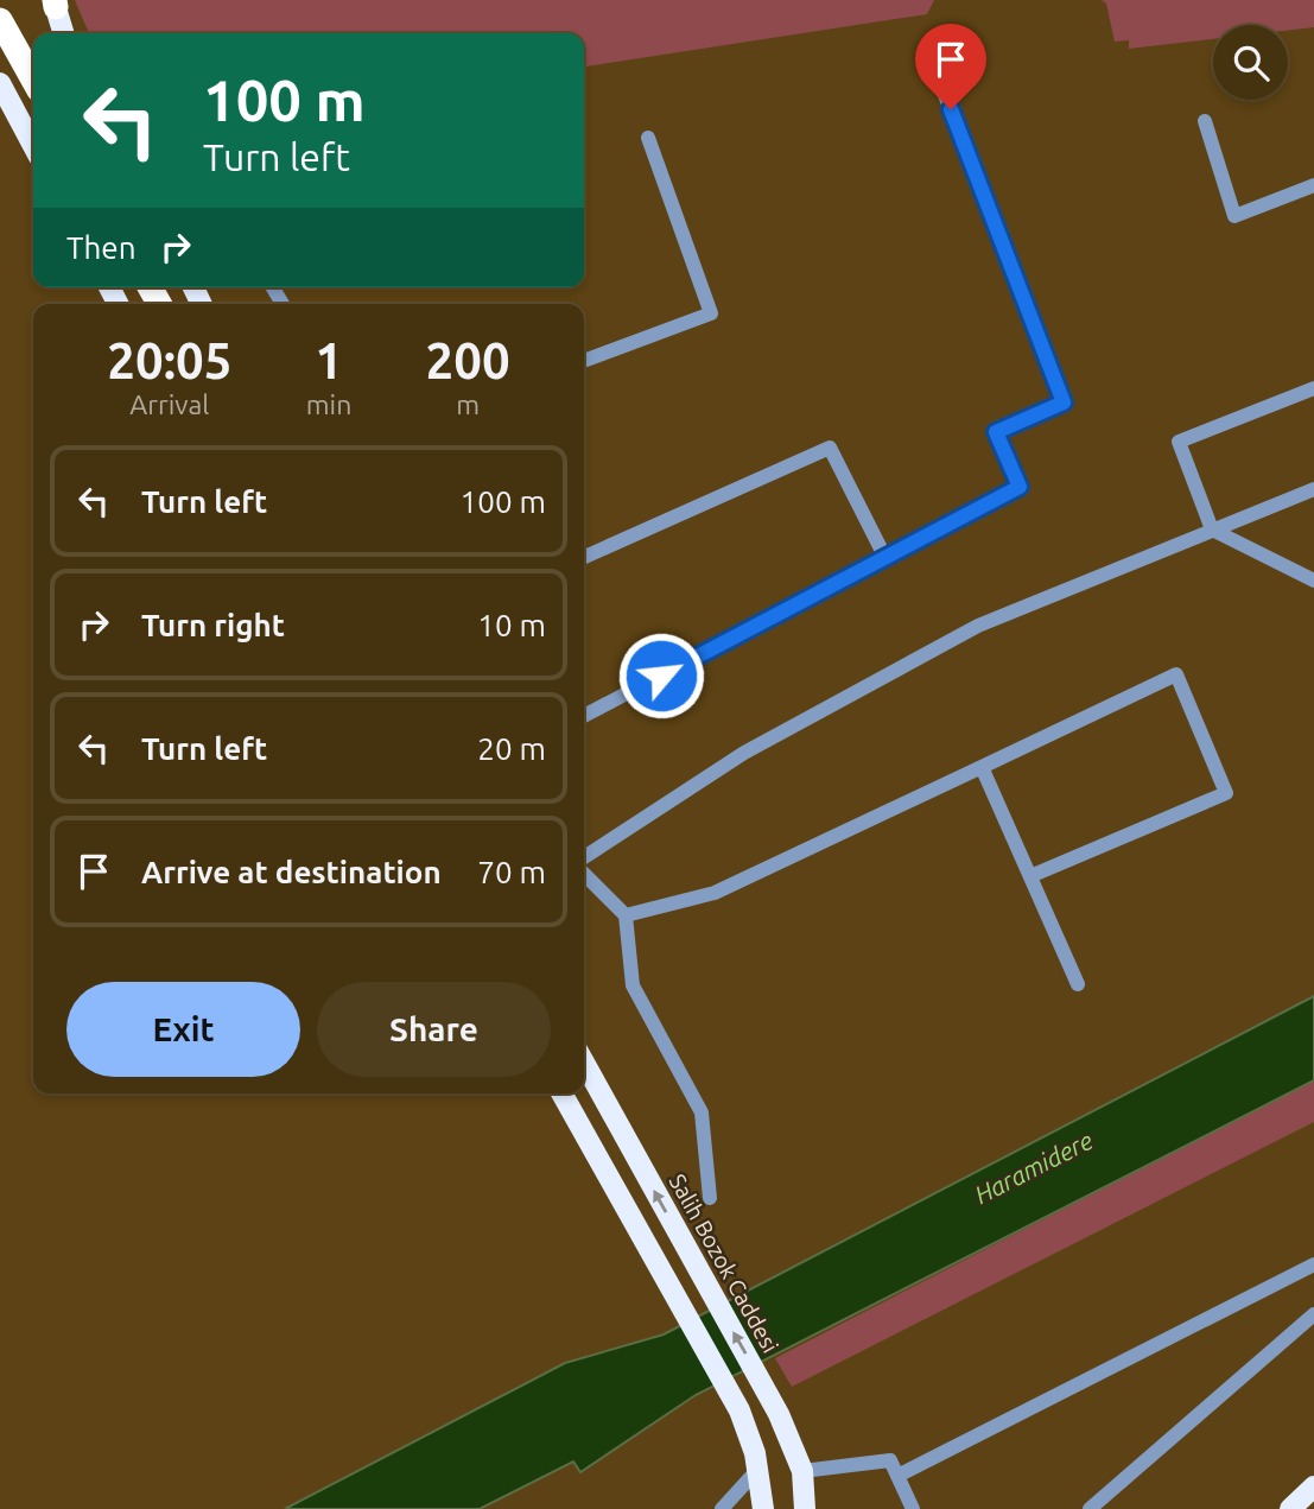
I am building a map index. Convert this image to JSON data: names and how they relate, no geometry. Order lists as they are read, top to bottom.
{
  "streets": {
    "main road": ["Salih Bozok Caddesi"]
  },
  "water": ["Haramidere"],
  "page": {
    "turn": ["100 m", "Turn left"],
    "then": "Then",
    "eta": [
      "20:05",
      "Arrival",
      "1",
      "min",
      "200",
      "m"
    ],
    "list": [
      {
        "name": "Turn left",
        "value": "100 m"
      },
      {
        "name": "Turn right",
        "value": "10 m"
      },
      {
        "name": "Turn left",
        "value": "20 m"
      },
      {
        "name": "Arrive at destination",
        "value": "70 m"
      }
    ],
    "buttons": ["Exit", "Share"]
  }
}
